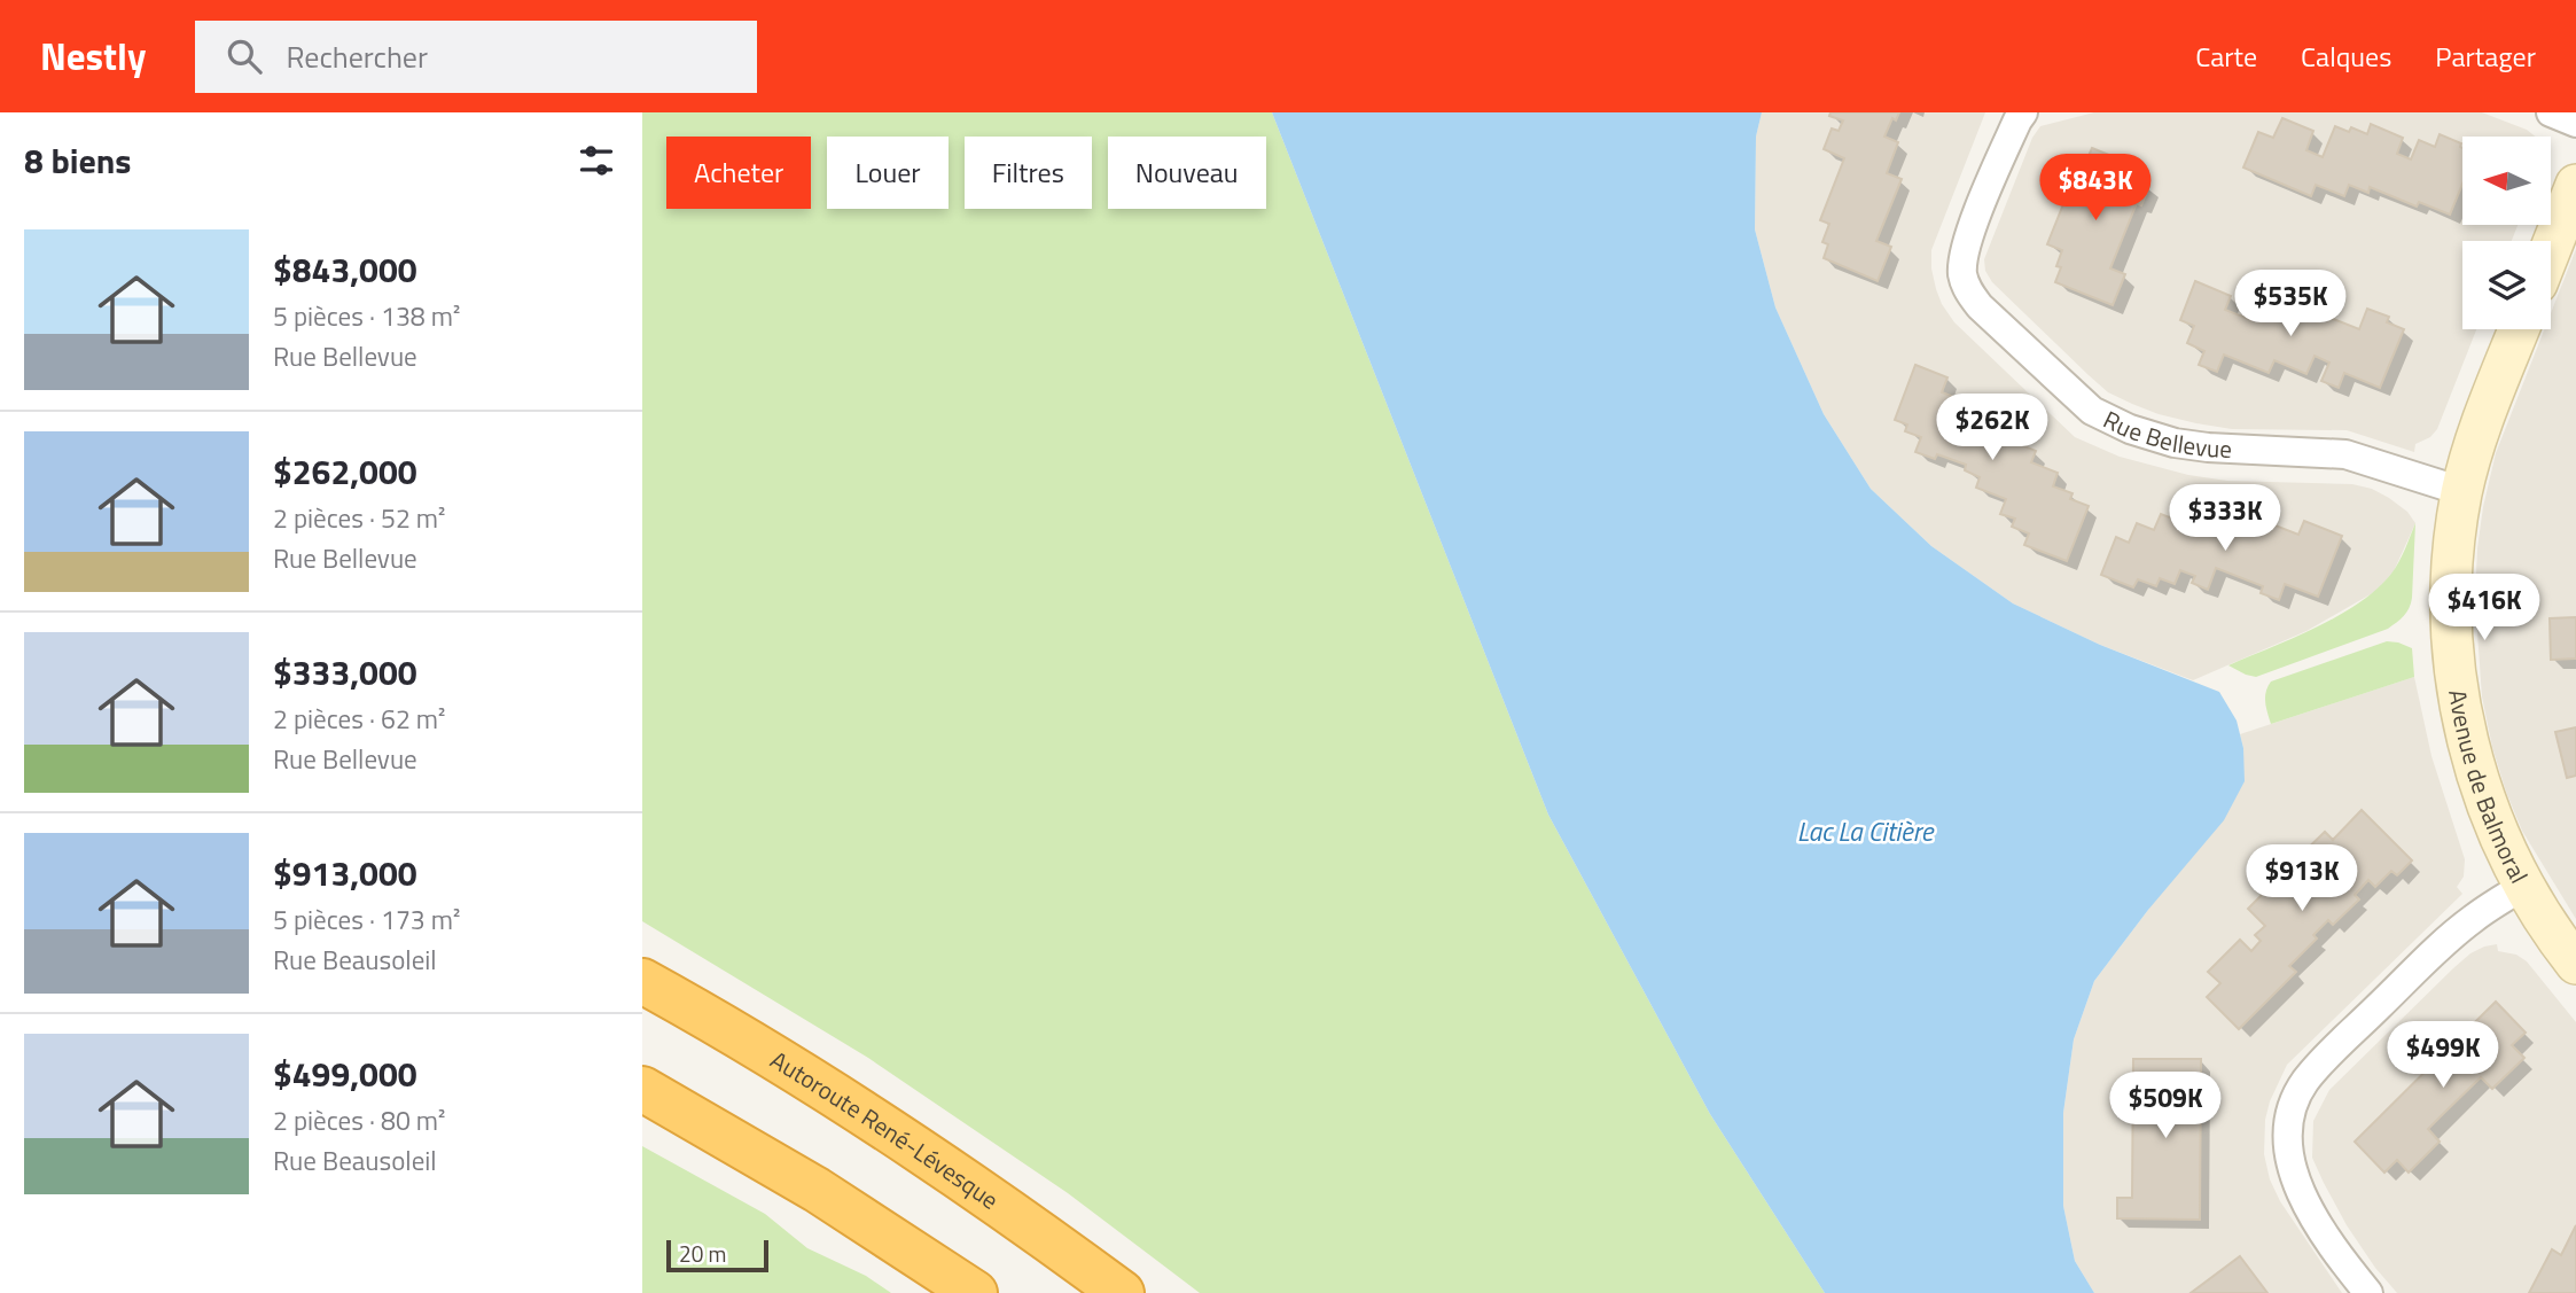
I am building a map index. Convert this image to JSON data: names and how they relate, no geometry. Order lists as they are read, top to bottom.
{
  "streets": {
    "highway": ["Autoroute René-Lévesque"],
    "street": ["Rue Bellevue", "Avenue de Balmoral"]
  },
  "crossings": [
    ["Rue Bellevue", "Avenue de Balmoral"]
  ],
  "water": ["Lac La Citière"],
  "scale_bar": "20 m",
  "north": "left",
  "page": {
    "header": "Nestly",
    "search": "Rechercher",
    "nav": ["Carte", "Calques", "Partager"],
    "heading": "8 biens",
    "chip": [
      "Acheter",
      "Louer",
      "Filtres",
      "Nouveau"
    ],
    "price": [
      "$843K",
      "$535K",
      "$262K",
      "$333K",
      "$416K",
      "$913K",
      "$499K",
      "$509K"
    ],
    "list": [
      {
        "name": "$843,000",
        "note": "5 pièces · 138 m² · Rue Bellevue"
      },
      {
        "name": "$262,000",
        "note": "2 pièces · 52 m² · Rue Bellevue"
      },
      {
        "name": "$333,000",
        "note": "2 pièces · 62 m² · Rue Bellevue"
      },
      {
        "name": "$913,000",
        "note": "5 pièces · 173 m² · Rue Beausoleil"
      },
      {
        "name": "$499,000",
        "note": "2 pièces · 80 m² · Rue Beausoleil"
      }
    ],
    "scale": "20 m"
  }
}
